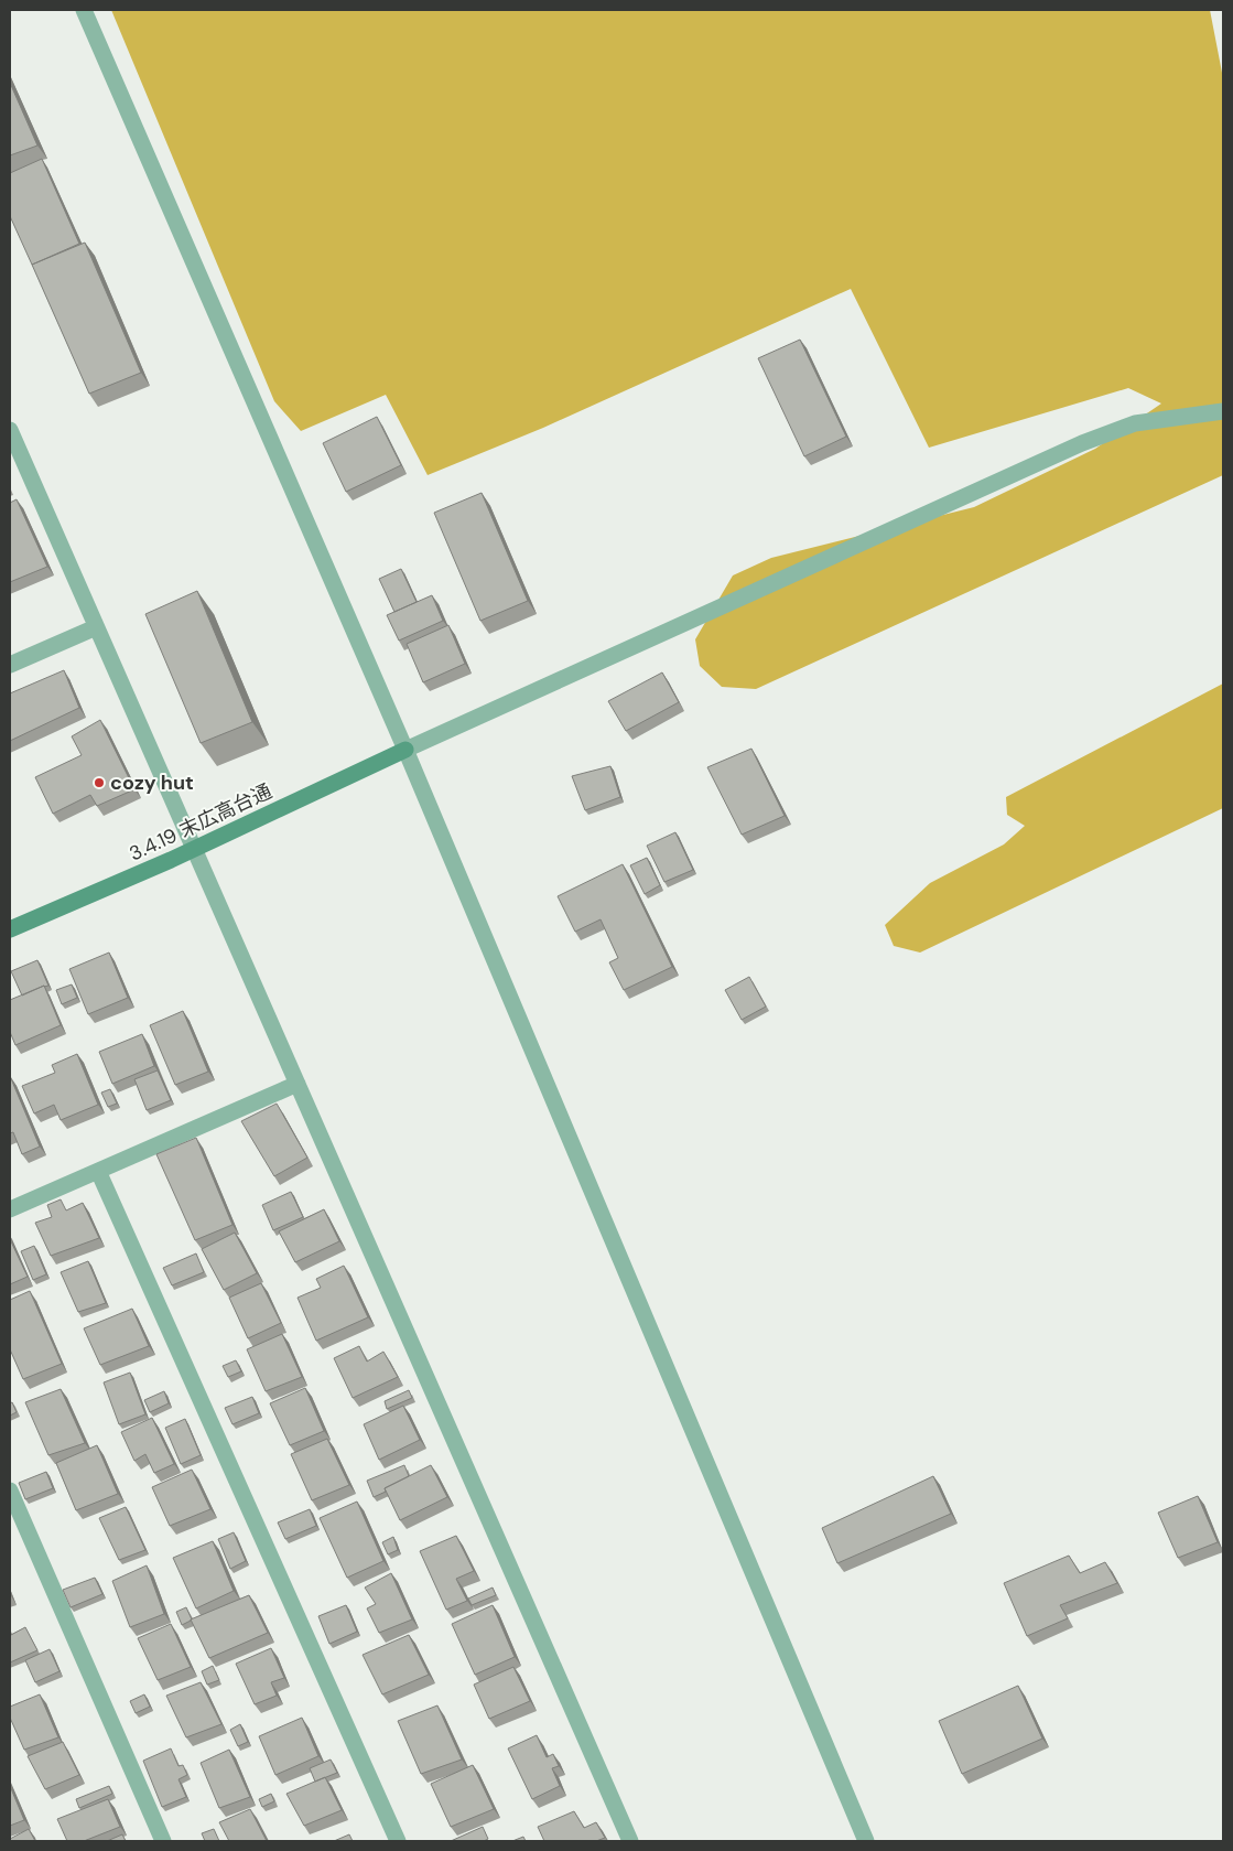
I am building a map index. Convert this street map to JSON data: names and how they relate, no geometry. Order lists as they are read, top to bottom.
{
  "streets": {
    "street": ["3.4.19 末広高台通"]
  },
  "places": ["cozy hut"]
}
